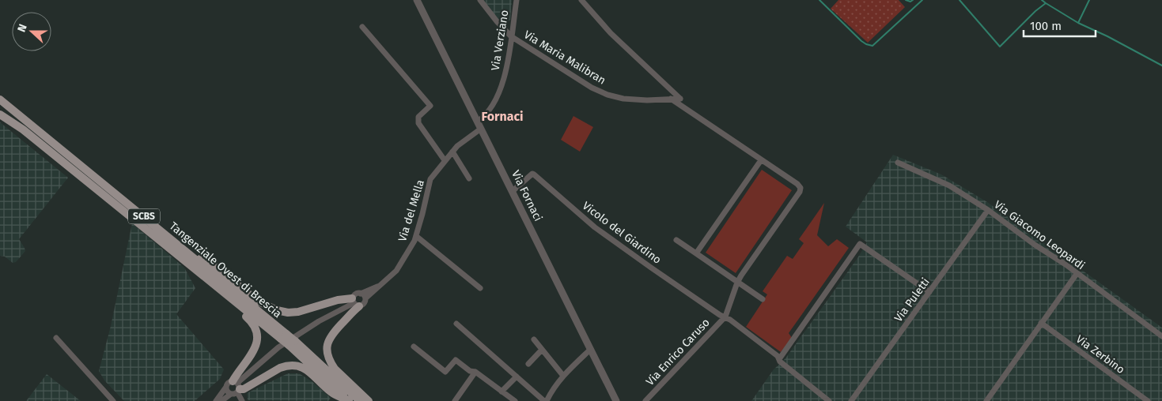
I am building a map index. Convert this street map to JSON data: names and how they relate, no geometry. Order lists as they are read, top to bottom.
{
  "streets": {
    "main road": ["SCBS", "Tangenziale Ovest di Brescia"],
    "street": [
      "Via Verziano",
      "Via Maria Malibran",
      "Via Fornaci",
      "Via del Mella",
      "Vicolo del Giardino",
      "Via Giacomo Leopardi",
      "Via Puletti",
      "Via Enrico Caruso",
      "Via Zerbino"
    ]
  },
  "crossings": [
    ["Via Verziano", "Via Maria Malibran"],
    ["Via Verziano", "Via Fornaci"],
    ["Via Verziano", "Via del Mella"],
    ["Via Fornaci", "Via del Mella"],
    ["Via Fornaci", "Vicolo del Giardino"],
    ["Vicolo del Giardino", "Via Enrico Caruso"],
    ["Via Giacomo Leopardi", "Via Puletti"]
  ],
  "districts": ["Fornaci"],
  "scale_bar": "100 m",
  "north": "left"
}
